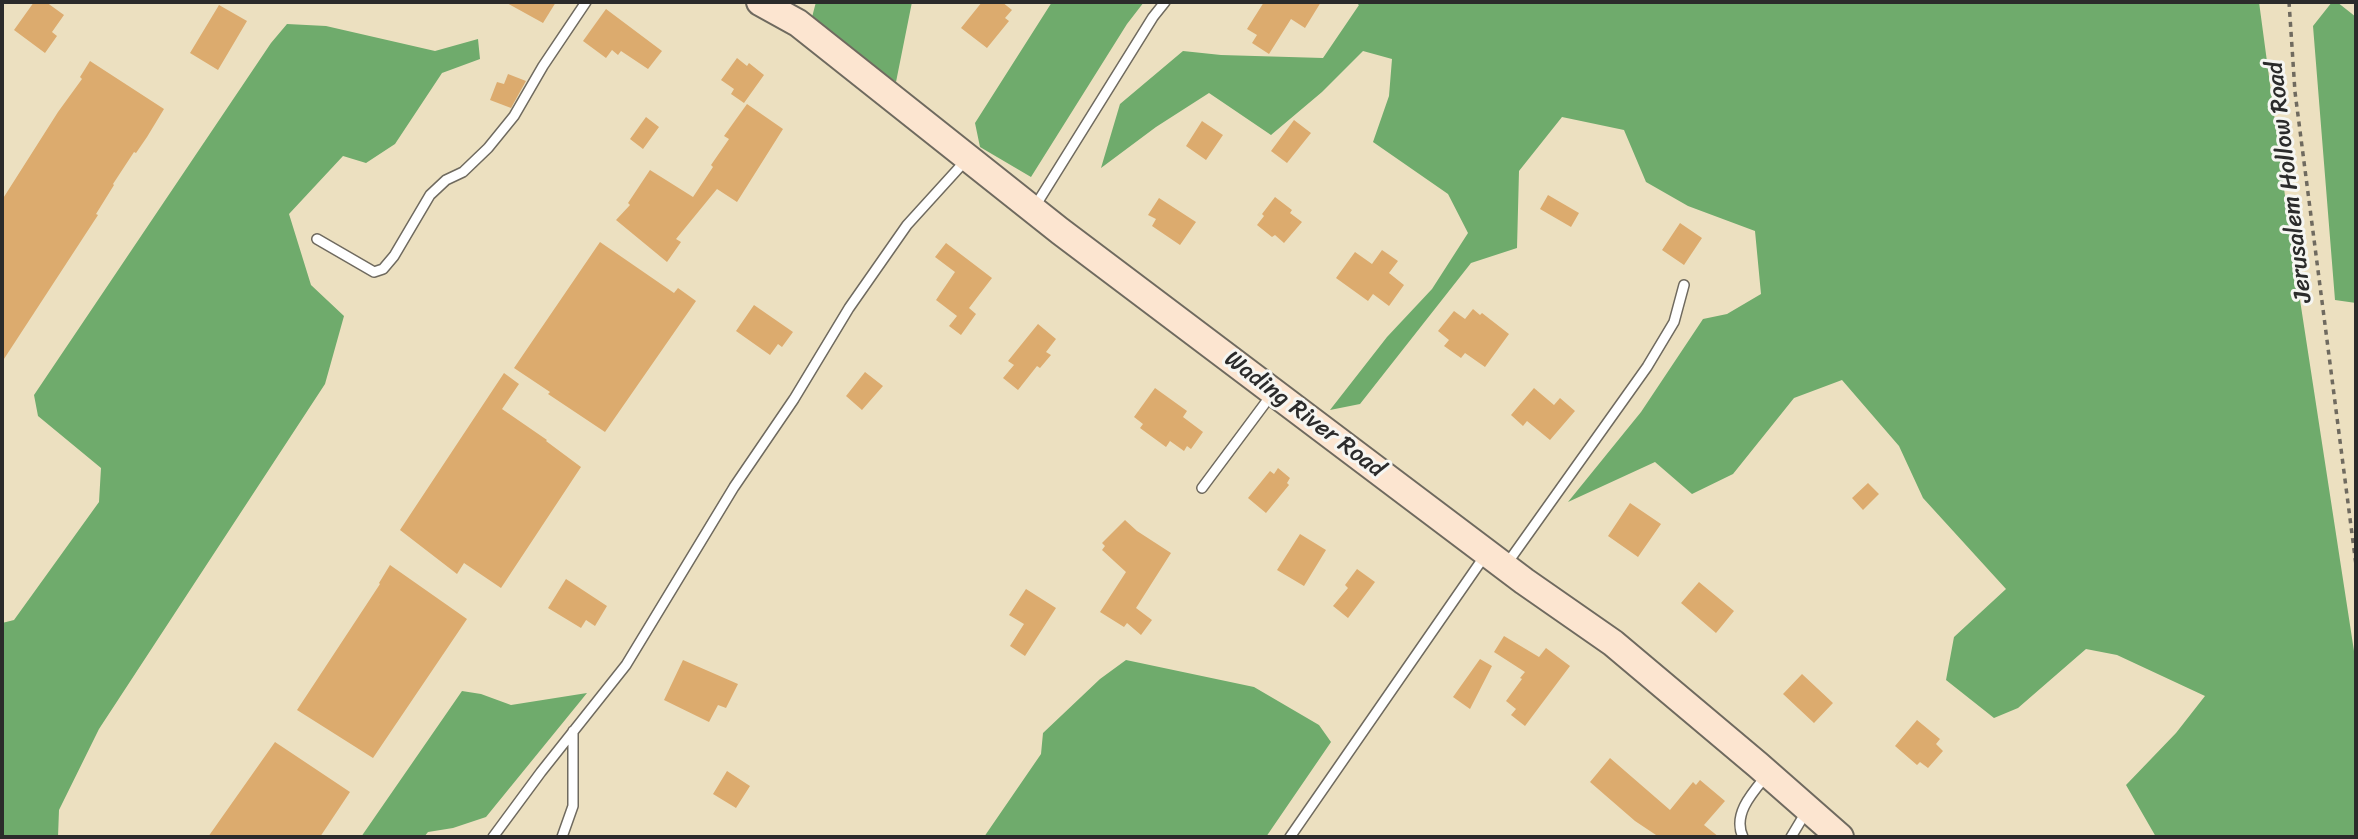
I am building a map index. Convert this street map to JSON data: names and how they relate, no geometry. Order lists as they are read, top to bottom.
{
  "streets": {
    "main road": ["Wading River Road"],
    "path": ["Jerusalem Hollow Road"]
  }
}
